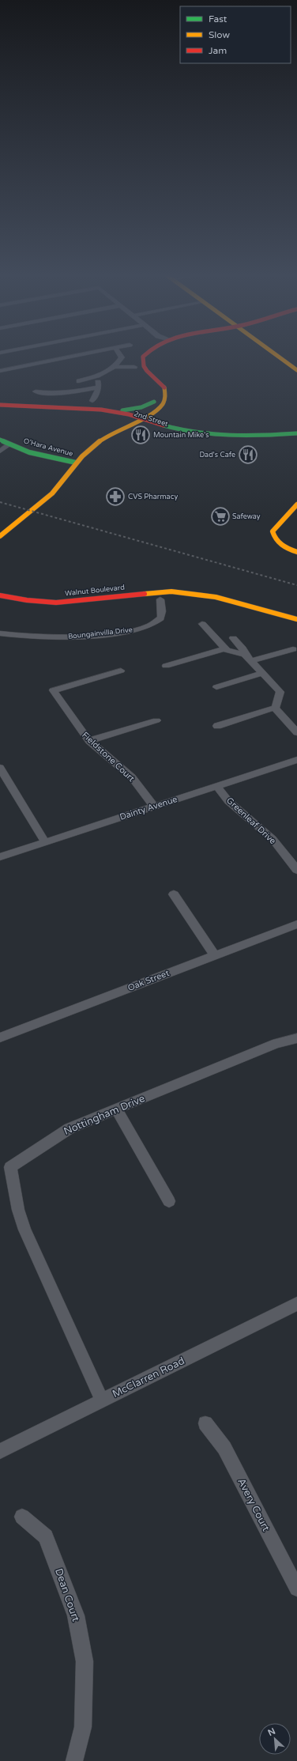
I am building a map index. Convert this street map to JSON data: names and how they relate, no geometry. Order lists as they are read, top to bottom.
{
  "streets": {
    "street": [
      "2nd Street",
      "O'Hara Avenue",
      "Walnut Boulevard",
      "Boungainvilla Drive",
      "Fieldstone Court",
      "Dainty Avenue",
      "Greenleaf Drive",
      "Oak Street",
      "Nottingham Drive",
      "McClarren Road",
      "Avery Court",
      "Dean Court"
    ]
  },
  "crossings": [
    ["Walnut Boulevard", "Boungainvilla Drive"],
    ["Fieldstone Court", "Dainty Avenue"],
    ["Dainty Avenue", "Greenleaf Drive"],
    ["Nottingham Drive", "McClarren Road"]
  ],
  "places": {
    "restaurant": ["Mountain Mike's", "Dad's Cafe"],
    "pharmacy": ["CVS Pharmacy"],
    "supermarket": ["Safeway"]
  },
  "legend": ["Fast", "Slow", "Jam"],
  "north": "top left"
}
